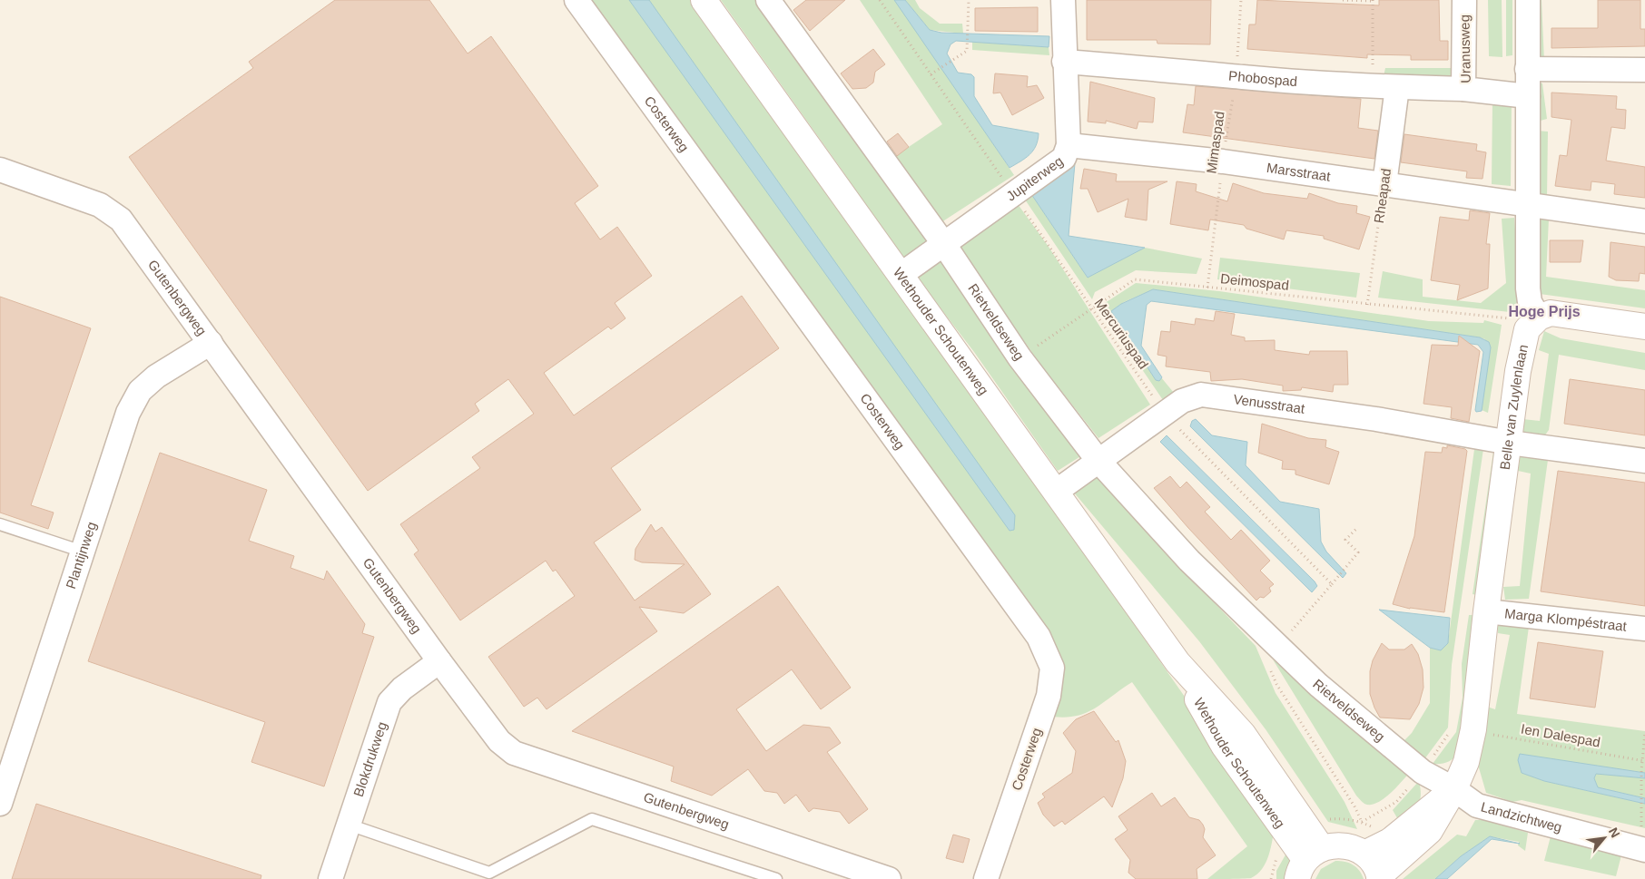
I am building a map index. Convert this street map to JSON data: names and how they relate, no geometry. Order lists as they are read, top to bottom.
{
  "streets": {
    "street": [
      "Uranusweg",
      "Phobospad",
      "Costerweg",
      "Marsstraat",
      "Jupiterweg",
      "Rheapad",
      "Gutenbergweg",
      "Rietveldseweg",
      "Wethouder Schoutenweg",
      "Venusstraat",
      "Belle van Zuylenlaan",
      "Plantijnweg",
      "Marga Klompéstraat",
      "Blokdrukweg",
      "Landzichtweg"
    ],
    "path": [
      "Mimaspad",
      "Deimospad",
      "Mercuriuspad",
      "Ien Dalespad"
    ]
  },
  "crossings": [
    ["Uranusweg", "Phobospad"],
    ["Phobospad", "Mimaspad"],
    ["Phobospad", "Jupiterweg"],
    ["Phobospad", "Rheapad"],
    ["Mimaspad", "Marsstraat"],
    ["Mimaspad", "Deimospad"],
    ["Marsstraat", "Jupiterweg"],
    ["Marsstraat", "Rheapad"],
    ["Jupiterweg", "Rietveldseweg"],
    ["Jupiterweg", "Wethouder Schoutenweg"],
    ["Jupiterweg", "Mercuriuspad"],
    ["Rheapad", "Deimospad"],
    ["Deimospad", "Rietveldseweg"],
    ["Deimospad", "Mercuriuspad"],
    ["Gutenbergweg", "Plantijnweg"],
    ["Gutenbergweg", "Blokdrukweg"],
    ["Rietveldseweg", "Venusstraat"],
    ["Rietveldseweg", "Belle van Zuylenlaan"],
    ["Rietveldseweg", "Landzichtweg"],
    ["Wethouder Schoutenweg", "Venusstraat"],
    ["Mercuriuspad", "Venusstraat"],
    ["Venusstraat", "Belle van Zuylenlaan"],
    ["Belle van Zuylenlaan", "Marga Klompéstraat"],
    ["Belle van Zuylenlaan", "Ien Dalespad"],
    ["Belle van Zuylenlaan", "Landzichtweg"]
  ],
  "districts": ["Hoge Prijs"],
  "north": "top right"
}
